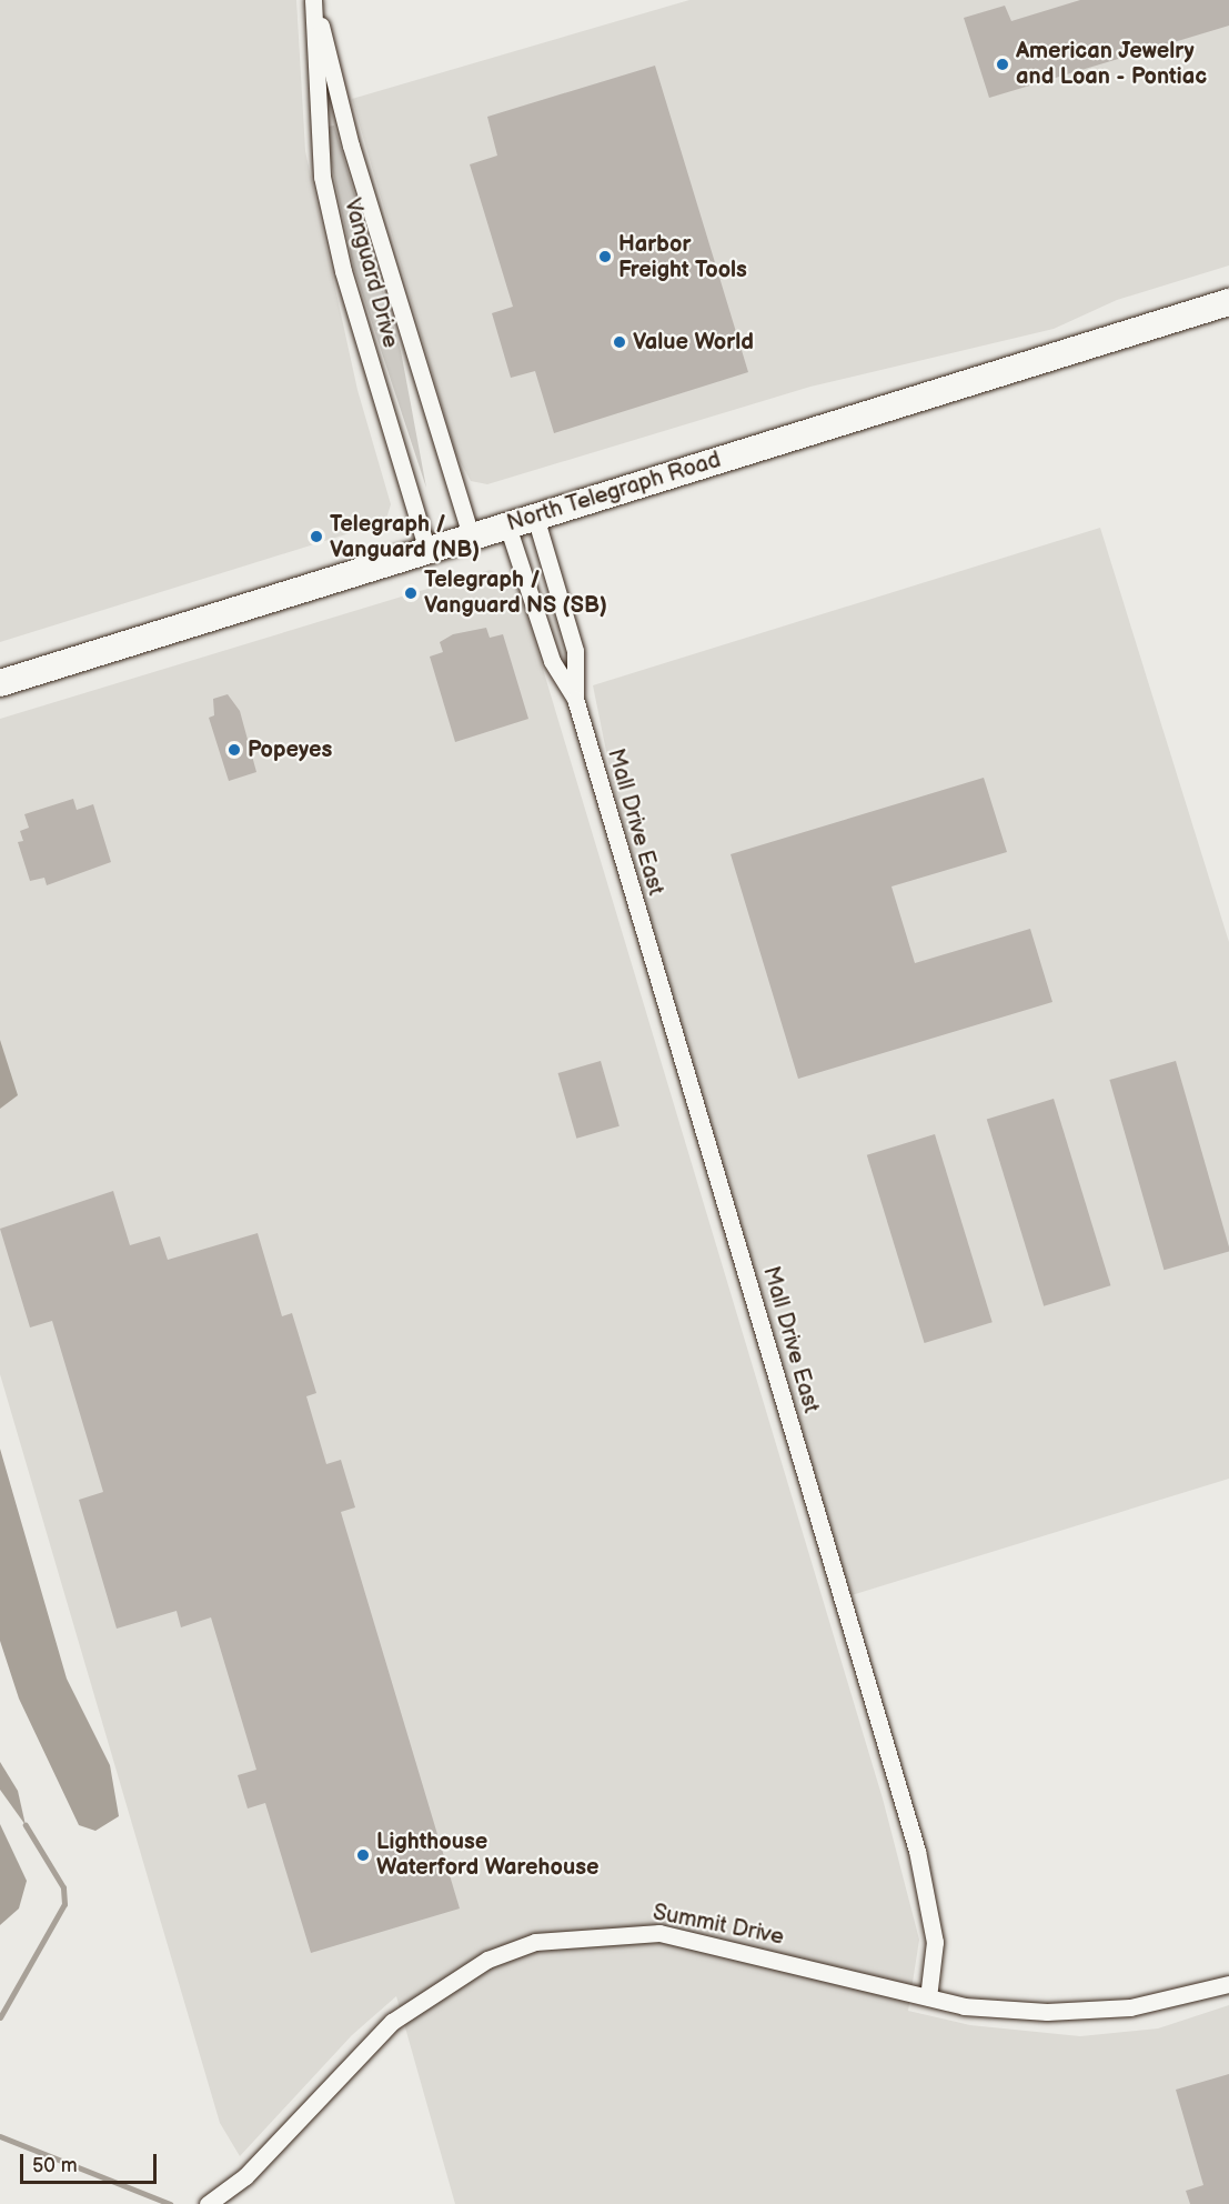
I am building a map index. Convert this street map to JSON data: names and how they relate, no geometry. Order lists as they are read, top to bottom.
{
  "streets": {
    "main road": ["North Telegraph Road"],
    "street": ["Vanguard Drive", "Mall Drive East", "Summit Drive"]
  },
  "crossings": [
    ["Vanguard Drive", "North Telegraph Road"],
    ["North Telegraph Road", "Mall Drive East"],
    ["Mall Drive East", "Summit Drive"]
  ],
  "places": [
    "American Jewelry and Loan - Pontiac",
    "Harbor Freight Tools",
    "Value World",
    "Telegraph / Vanguard (NB)",
    "Telegraph / Vanguard NS (SB)",
    "Popeyes",
    "Lighthouse Waterford Warehouse"
  ],
  "scale_bar": "50 m"
}
